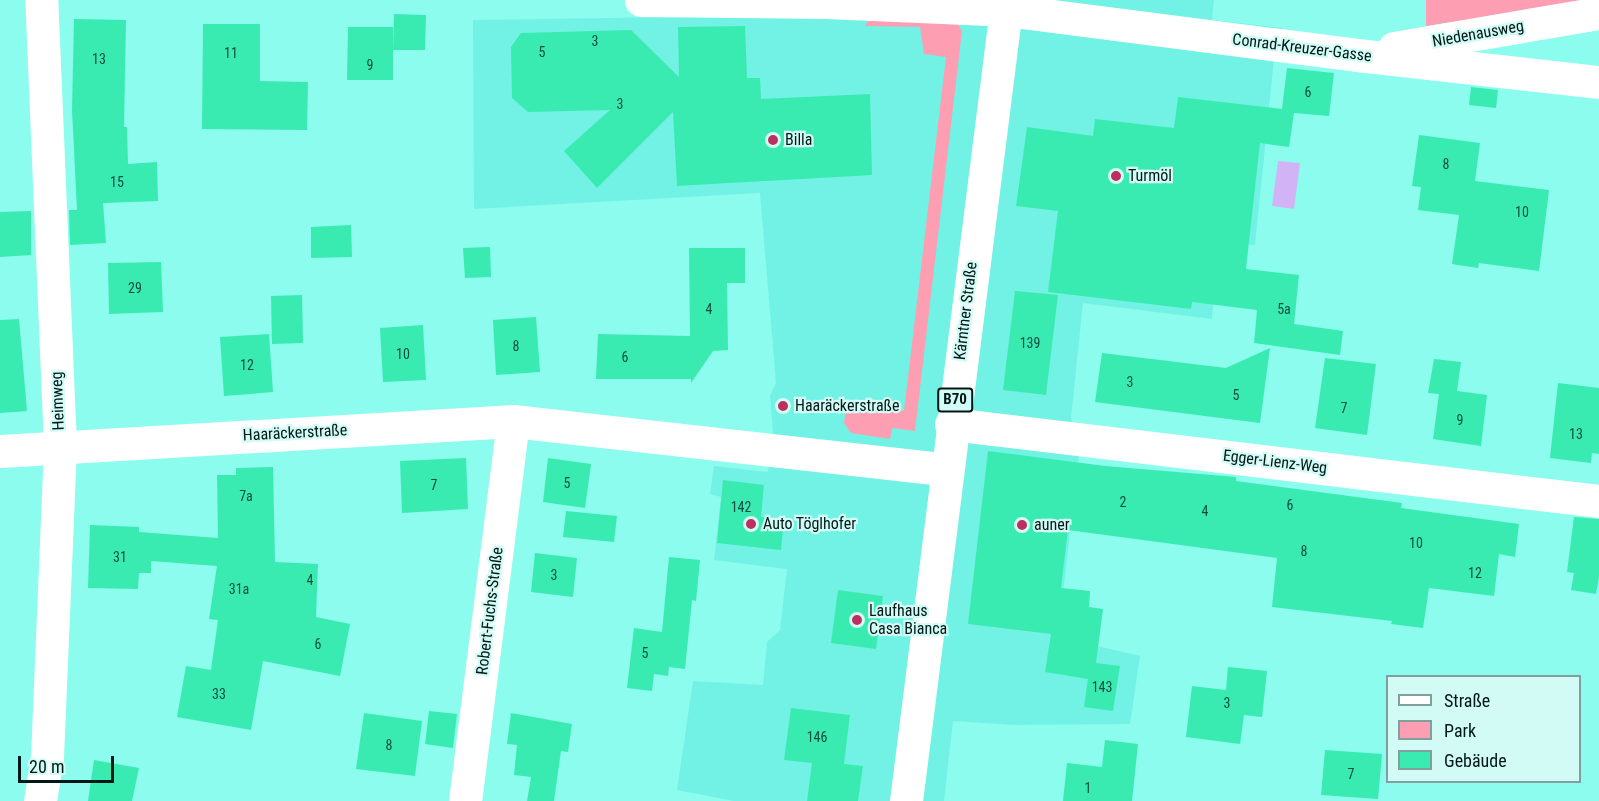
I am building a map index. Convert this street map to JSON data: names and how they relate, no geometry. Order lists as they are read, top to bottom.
{
  "streets": {
    "street": [
      "Niedenausweg",
      "Conrad-Kreuzer-Gasse",
      "Kärntner Straße",
      "B70",
      "Heimweg",
      "Haaräckerstraße",
      "Egger-Lienz-Weg",
      "Robert-Fuchs-Straße"
    ]
  },
  "crossings": [
    ["Niedenausweg", "Conrad-Kreuzer-Gasse"],
    ["Conrad-Kreuzer-Gasse", "Kärntner Straße"],
    ["Kärntner Straße", "Haaräckerstraße"],
    ["Kärntner Straße", "Egger-Lienz-Weg"],
    ["Heimweg", "Haaräckerstraße"],
    ["Haaräckerstraße", "Robert-Fuchs-Straße"]
  ],
  "places": [
    "Billa",
    "Turmöl",
    "Haaräckerstraße",
    "Auto Töglhofer",
    "auner",
    "Laufhaus Casa Bianca"
  ],
  "house_numbers": [
    "3",
    "5",
    "11",
    "13",
    "9",
    "6",
    "3",
    "8",
    "15",
    "10",
    "29",
    "4",
    "5a",
    "139",
    "8",
    "10",
    "6",
    "12",
    "3",
    "5",
    "7",
    "9",
    "13",
    "5",
    "7",
    "7a",
    "2",
    "6",
    "142",
    "4",
    "10",
    "8",
    "31",
    "12",
    "3",
    "4",
    "31a",
    "6",
    "5",
    "143",
    "33",
    "3",
    "146",
    "8",
    "7",
    "1"
  ],
  "legend": ["Straße", "Park", "Gebäude"],
  "scale_bar": "20 m"
}
